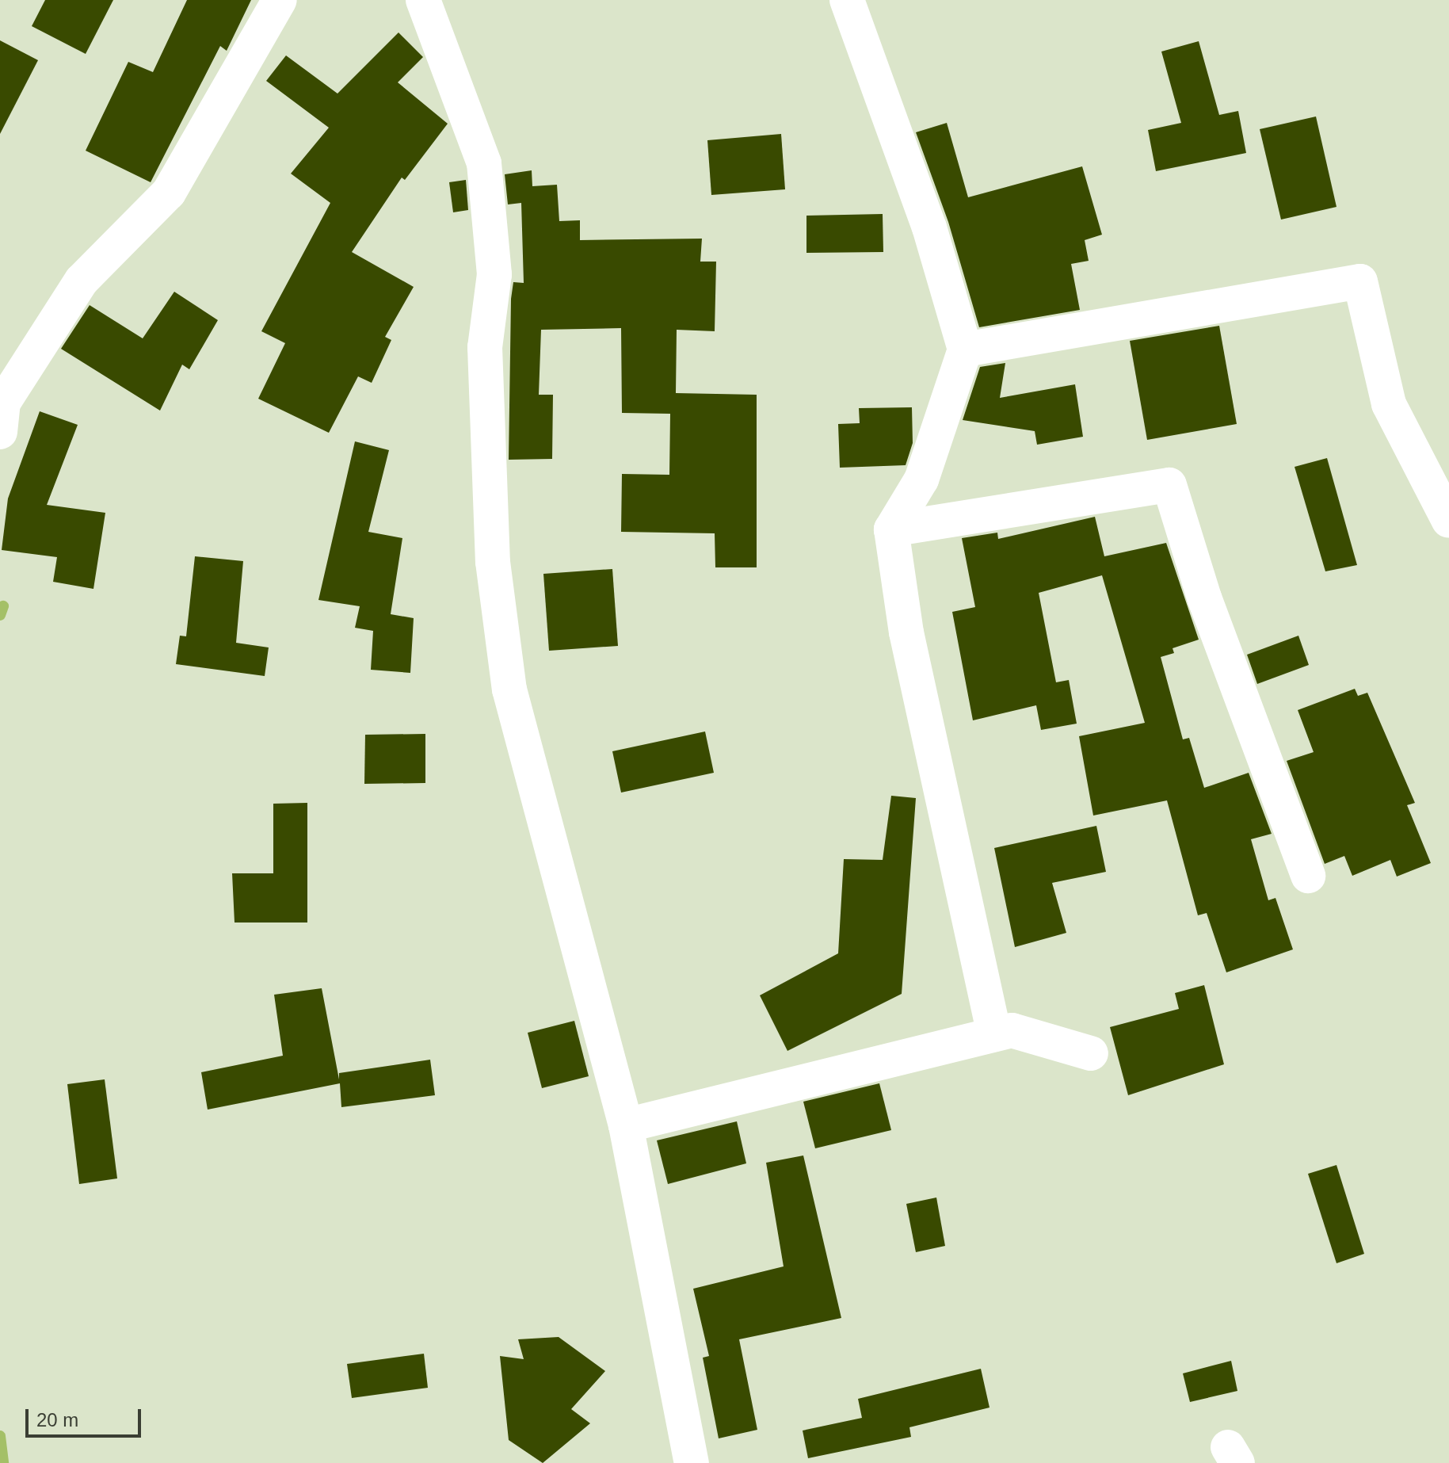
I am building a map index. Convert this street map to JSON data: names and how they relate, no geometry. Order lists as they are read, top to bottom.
{
  "scale_bar": "20 m"
}
